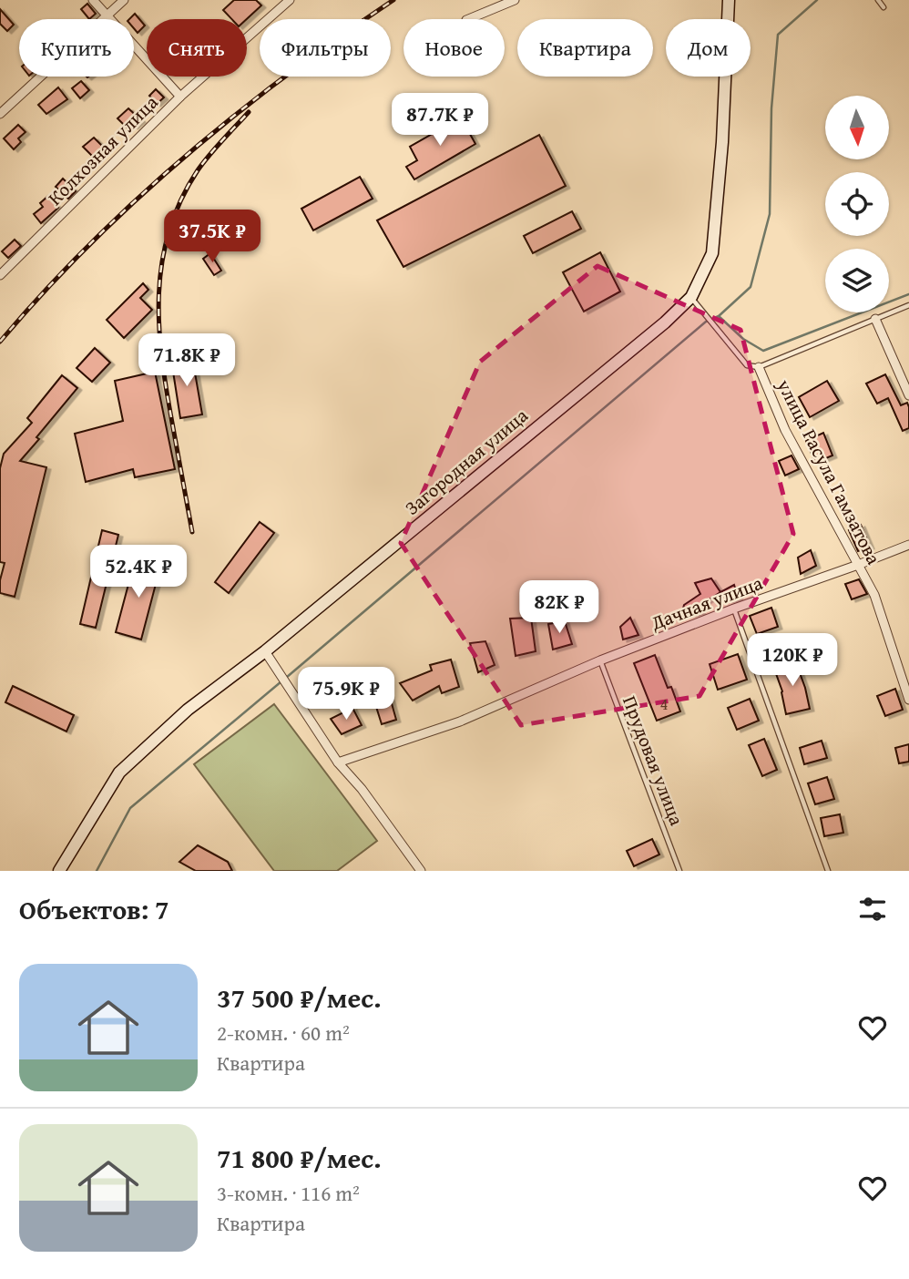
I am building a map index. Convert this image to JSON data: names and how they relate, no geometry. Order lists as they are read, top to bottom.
{
  "streets": {
    "main road": ["Загородная улица"],
    "street": ["Колхозная улица", "улица Расула Гамзатова", "Дачная улица"],
    "lane": ["Прудовая улица"]
  },
  "crossings": [
    ["улица Расула Гамзатова", "Дачная улица"],
    ["Дачная улица", "Прудовая улица"]
  ],
  "house_numbers": ["4"],
  "north": "bottom",
  "page": {
    "chip": [
      "Купить",
      "Снять",
      "Фильтры",
      "Новое",
      "Квартира",
      "Дом"
    ],
    "price": [
      "87.7K ₽",
      "37.5K ₽",
      "71.8K ₽",
      "52.4K ₽",
      "82K ₽",
      "120K ₽",
      "75.9K ₽"
    ],
    "heading": "Объектов: 7",
    "list": [
      {
        "name": "37 500 ₽/мес.",
        "note": "2-комн. · 60 m² · Квартира"
      },
      {
        "name": "71 800 ₽/мес.",
        "note": "3-комн. · 116 m² · Квартира"
      }
    ]
  }
}
